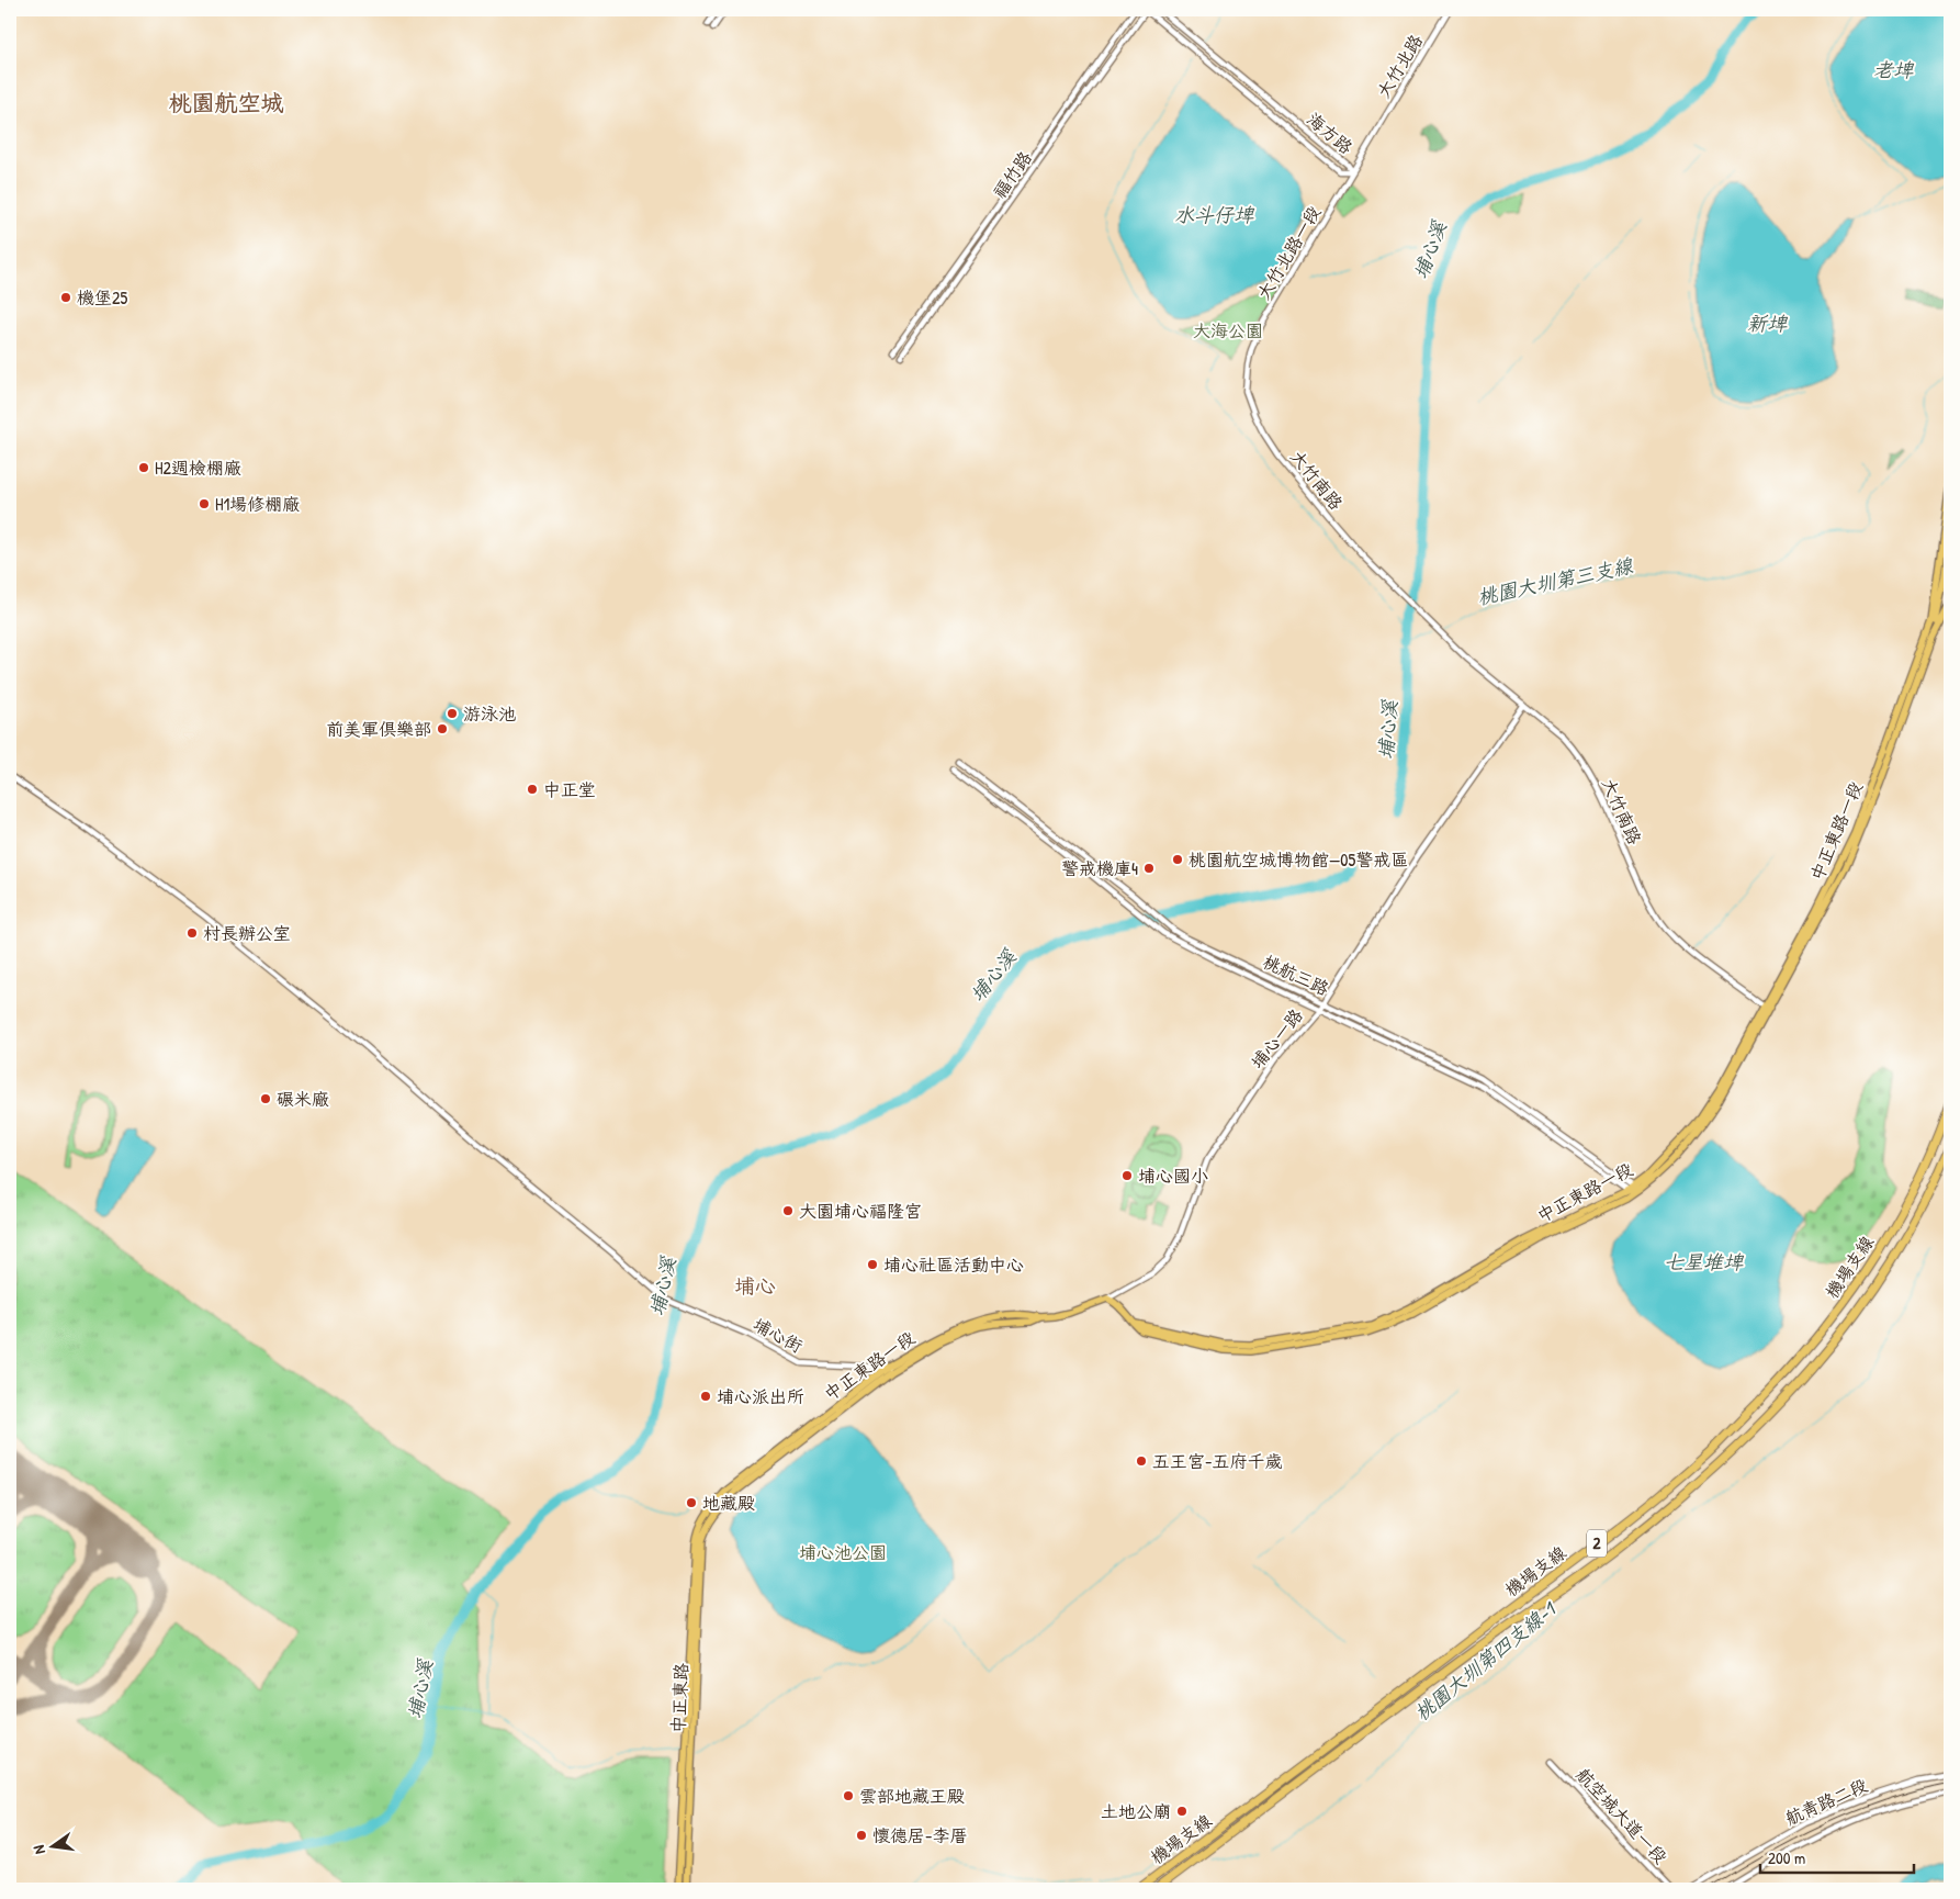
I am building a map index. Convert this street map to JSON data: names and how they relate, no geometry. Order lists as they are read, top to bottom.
{
  "streets": {
    "highway": ["機場支線", "2"],
    "main road": ["中正東路一段", "中正東路"],
    "street": [
      "大竹北路",
      "海方路",
      "福竹路",
      "大竹北路一段",
      "大竹南路",
      "桃航三路",
      "埔心一路",
      "埔心街",
      "航青路二段",
      "航空城大道一段"
    ]
  },
  "crossings": [
    ["大竹北路", "大竹北路一段"],
    ["海方路", "福竹路"],
    ["海方路", "大竹北路一段"],
    ["大竹北路一段", "大竹南路"],
    ["大竹南路", "中正東路一段"],
    ["大竹南路", "埔心一路"],
    ["中正東路一段", "桃航三路"],
    ["中正東路一段", "埔心一路"],
    ["中正東路一段", "埔心街"],
    ["中正東路一段", "中正東路"],
    ["桃航三路", "埔心一路"]
  ],
  "districts": ["桃園航空城", "埔心"],
  "water": [
    "老埤",
    "水斗仔埤",
    "埔心溪",
    "新埤",
    "桃園大圳第三支線",
    "七星堆埤",
    "桃園大圳第四支線-1"
  ],
  "parks": ["大海公園", "埔心池公園"],
  "places": [
    "機堡25",
    "H2週檢棚廠",
    "H1場修棚廠",
    "游泳池",
    "前美軍俱樂部",
    "中正堂",
    "桃園航空城博物館—05警戒區",
    "警戒機庫4",
    "村長辦公室",
    "碾米廠",
    "埔心國小",
    "大園埔心福隆宮",
    "埔心社區活動中心",
    "埔心派出所",
    "五王宮-五府千歲",
    "地藏殿",
    "雲部地藏王殿",
    "土地公廟",
    "懷德居-李厝"
  ],
  "scale_bar": "200 m",
  "north": "left"
}
